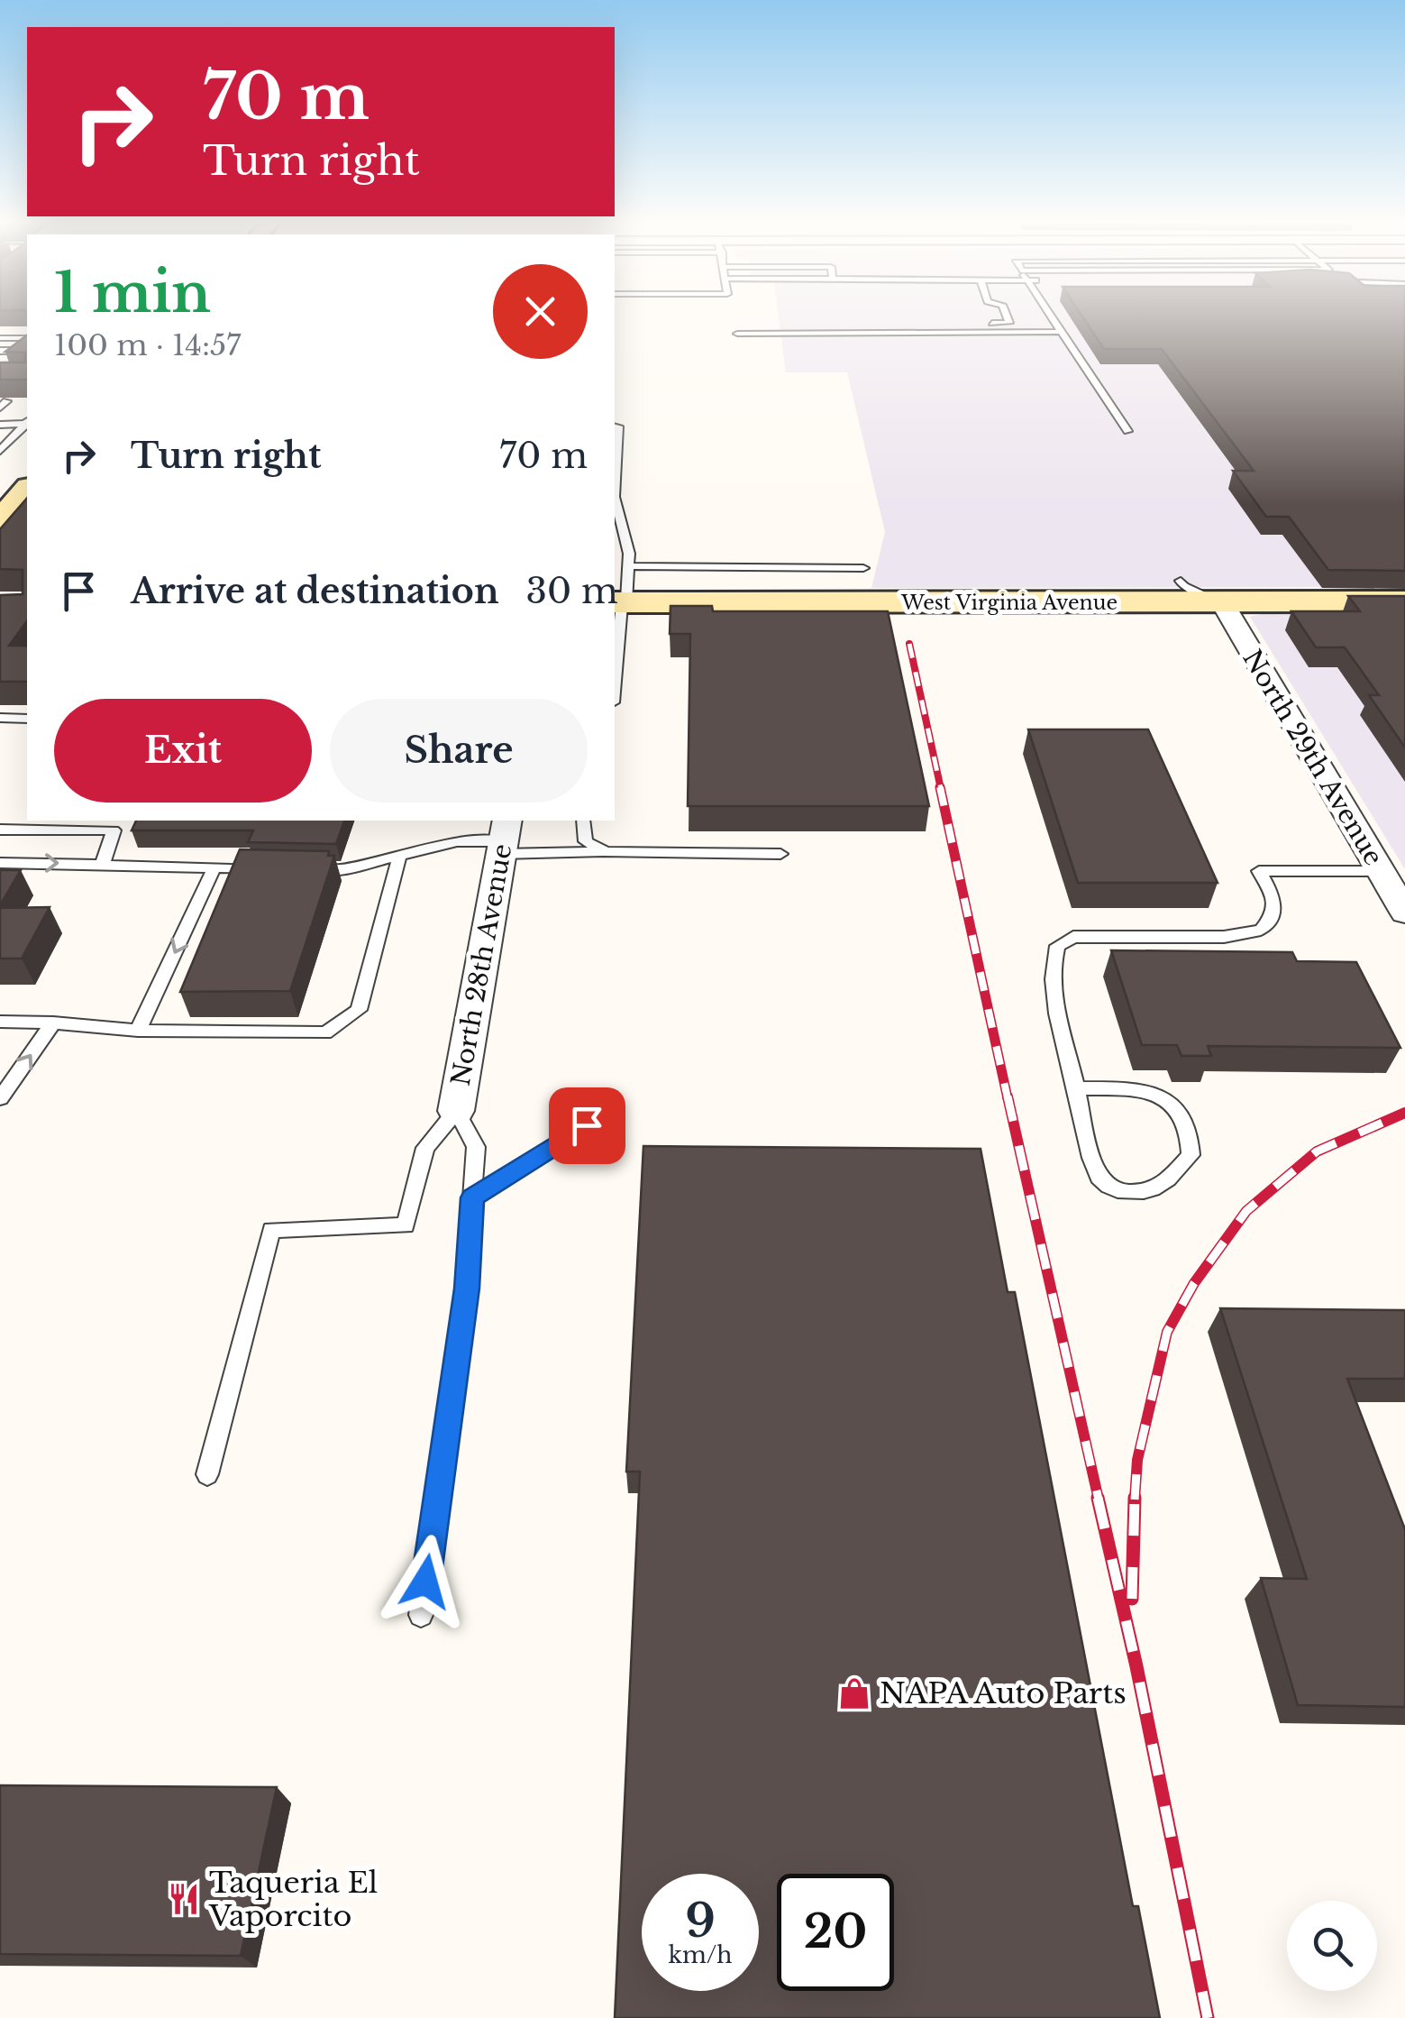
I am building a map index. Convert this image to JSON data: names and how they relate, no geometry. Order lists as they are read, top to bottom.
{
  "streets": {
    "street": ["West Virginia Avenue", "North 29th Avenue", "North 28th Avenue"]
  },
  "crossings": [
    ["West Virginia Avenue", "North 29th Avenue"]
  ],
  "places": {
    "shop": ["NAPA Auto Parts"],
    "restaurant": ["Taqueria El Vaporcito"]
  },
  "page": {
    "turn": ["70 m", "Turn right"],
    "heading": ["1 min", "100 m · 14:57"],
    "list": [
      {
        "name": "Turn right",
        "value": "70 m"
      },
      {
        "name": "Arrive at destination",
        "value": "30 m"
      }
    ],
    "buttons": ["Exit", "Share"],
    "speed": "9 km/h",
    "limit": "20"
  }
}
